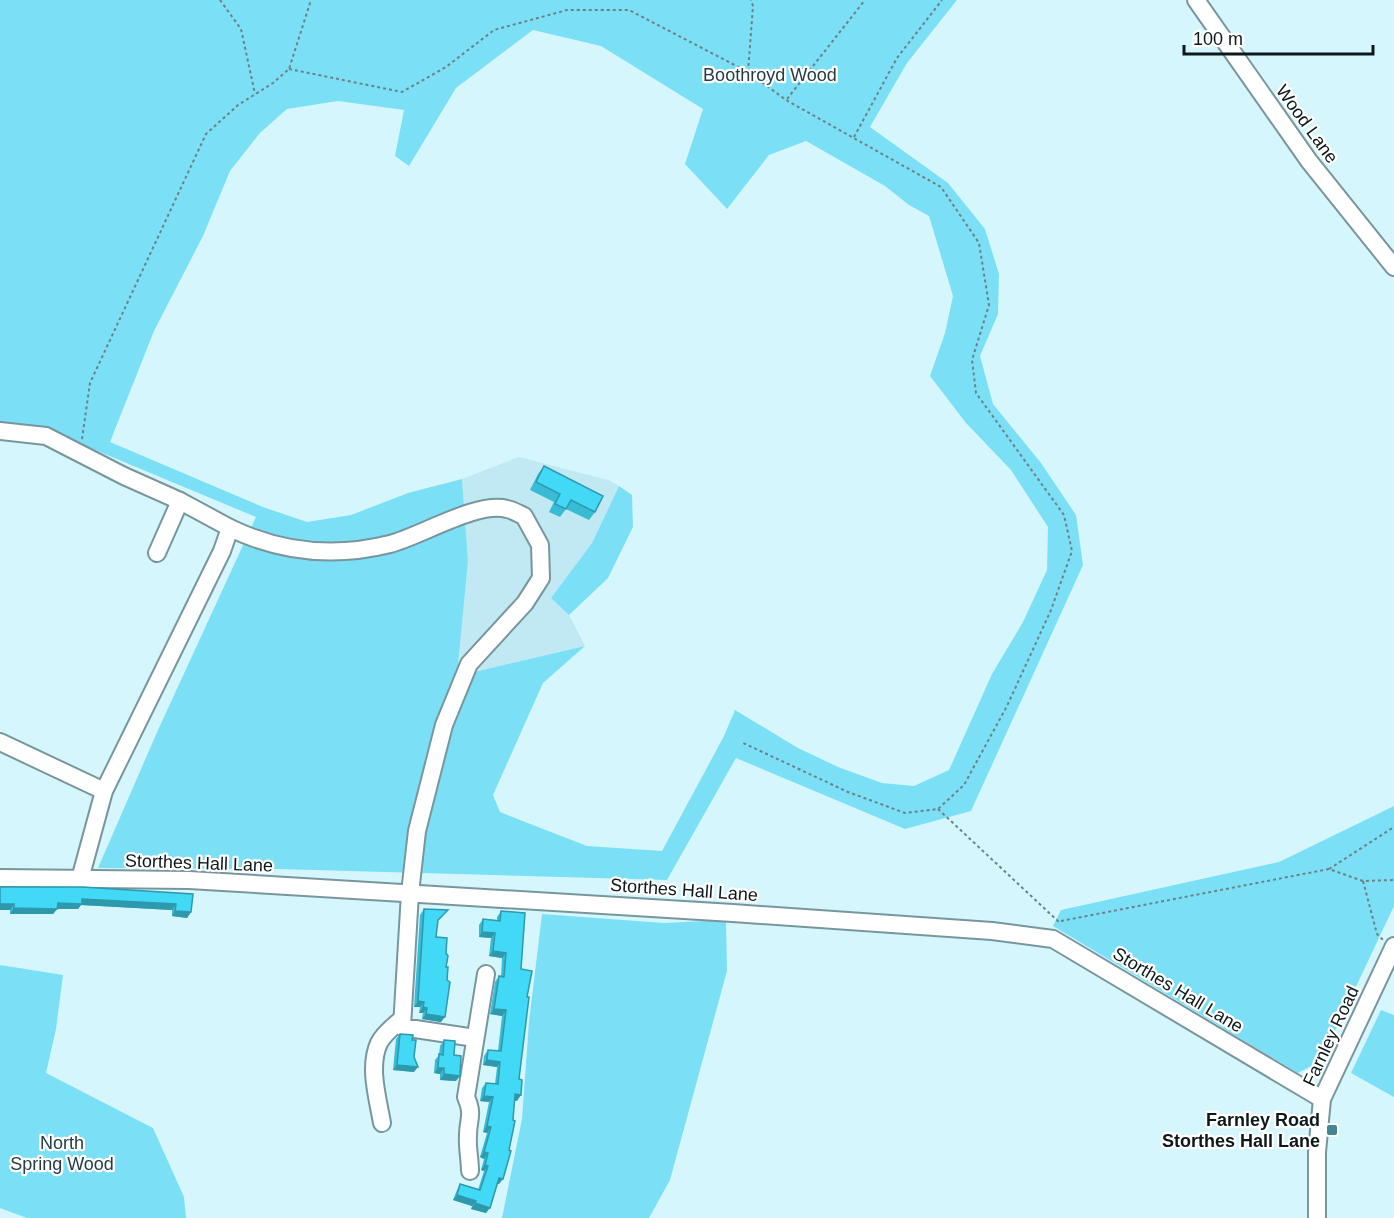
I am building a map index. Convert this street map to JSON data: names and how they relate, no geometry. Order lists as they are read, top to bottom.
{
  "streets": {
    "street": ["Wood Lane", "Storthes Hall Lane", "Farnley Road"]
  },
  "crossings": [
    ["Storthes Hall Lane", "Farnley Road"]
  ],
  "parks": ["Boothroyd Wood", "North Spring Wood"],
  "places": {
    "transit": ["Farnley Road Storthes Hall Lane"]
  },
  "scale_bar": "100 m"
}
